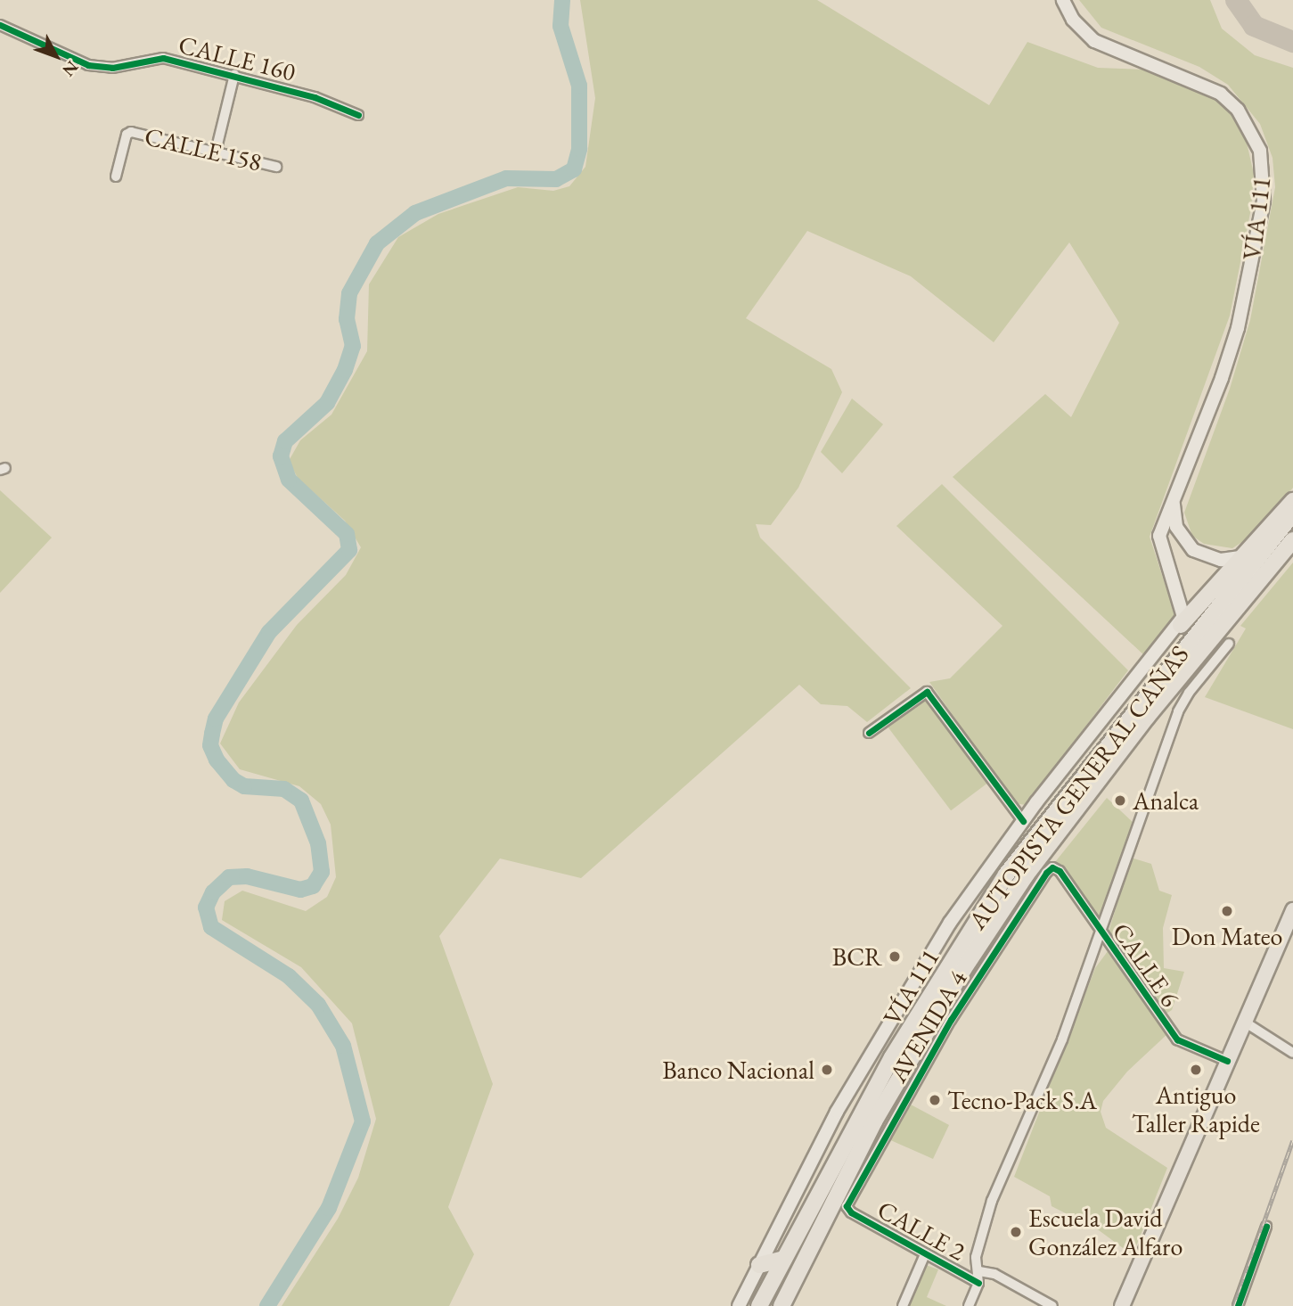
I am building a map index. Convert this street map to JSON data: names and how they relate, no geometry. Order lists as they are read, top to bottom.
{
  "streets": {
    "highway": ["AUTOPISTA GENERAL CAÑAS"],
    "main road": ["VÍA 111"],
    "street": [
      "CALLE 160",
      "CALLE 158",
      "CALLE 6",
      "AVENIDA 4",
      "CALLE 2"
    ]
  },
  "crossings": [
    ["CALLE 6", "AVENIDA 4"],
    ["AVENIDA 4", "CALLE 2"]
  ],
  "places": [
    "Analca",
    "Don Mateo",
    "BCR",
    "Banco Nacional",
    "Antiguo Taller Rapide",
    "Tecno-Pack S.A",
    "Escuela David González Alfaro"
  ],
  "north": "bottom right"
}
